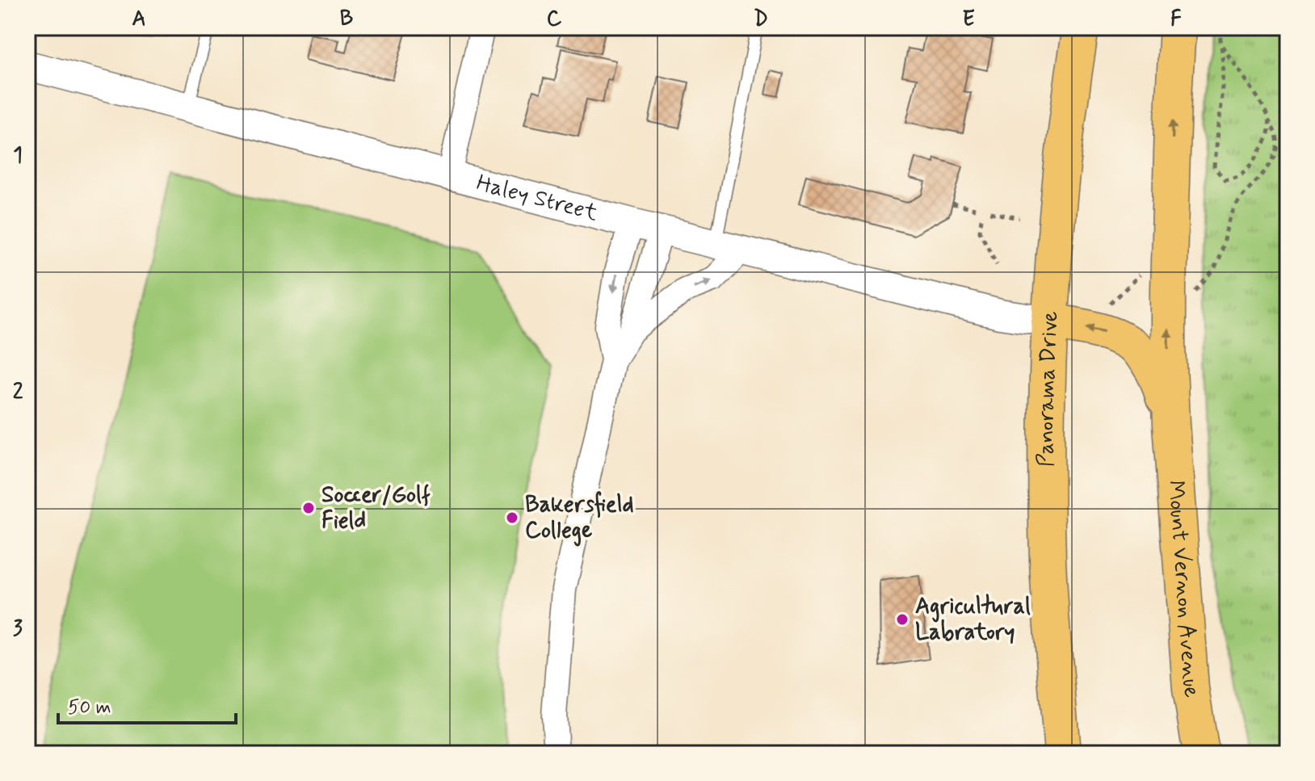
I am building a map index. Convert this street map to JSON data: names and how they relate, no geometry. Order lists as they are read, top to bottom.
{
  "streets": {
    "main road": ["Panorama Drive", "Mount Vernon Avenue"],
    "street": ["Haley Street"]
  },
  "crossings": [
    ["Haley Street", "Panorama Drive"]
  ],
  "places": ["Soccer/Golf Field", "Bakersfield College", "Agricultural Labratory"],
  "scale_bar": "50 m",
  "grid": {
    "columns": [
      "A",
      "B",
      "C",
      "D",
      "E",
      "F"
    ],
    "rows": ["1", "2", "3"]
  }
}
